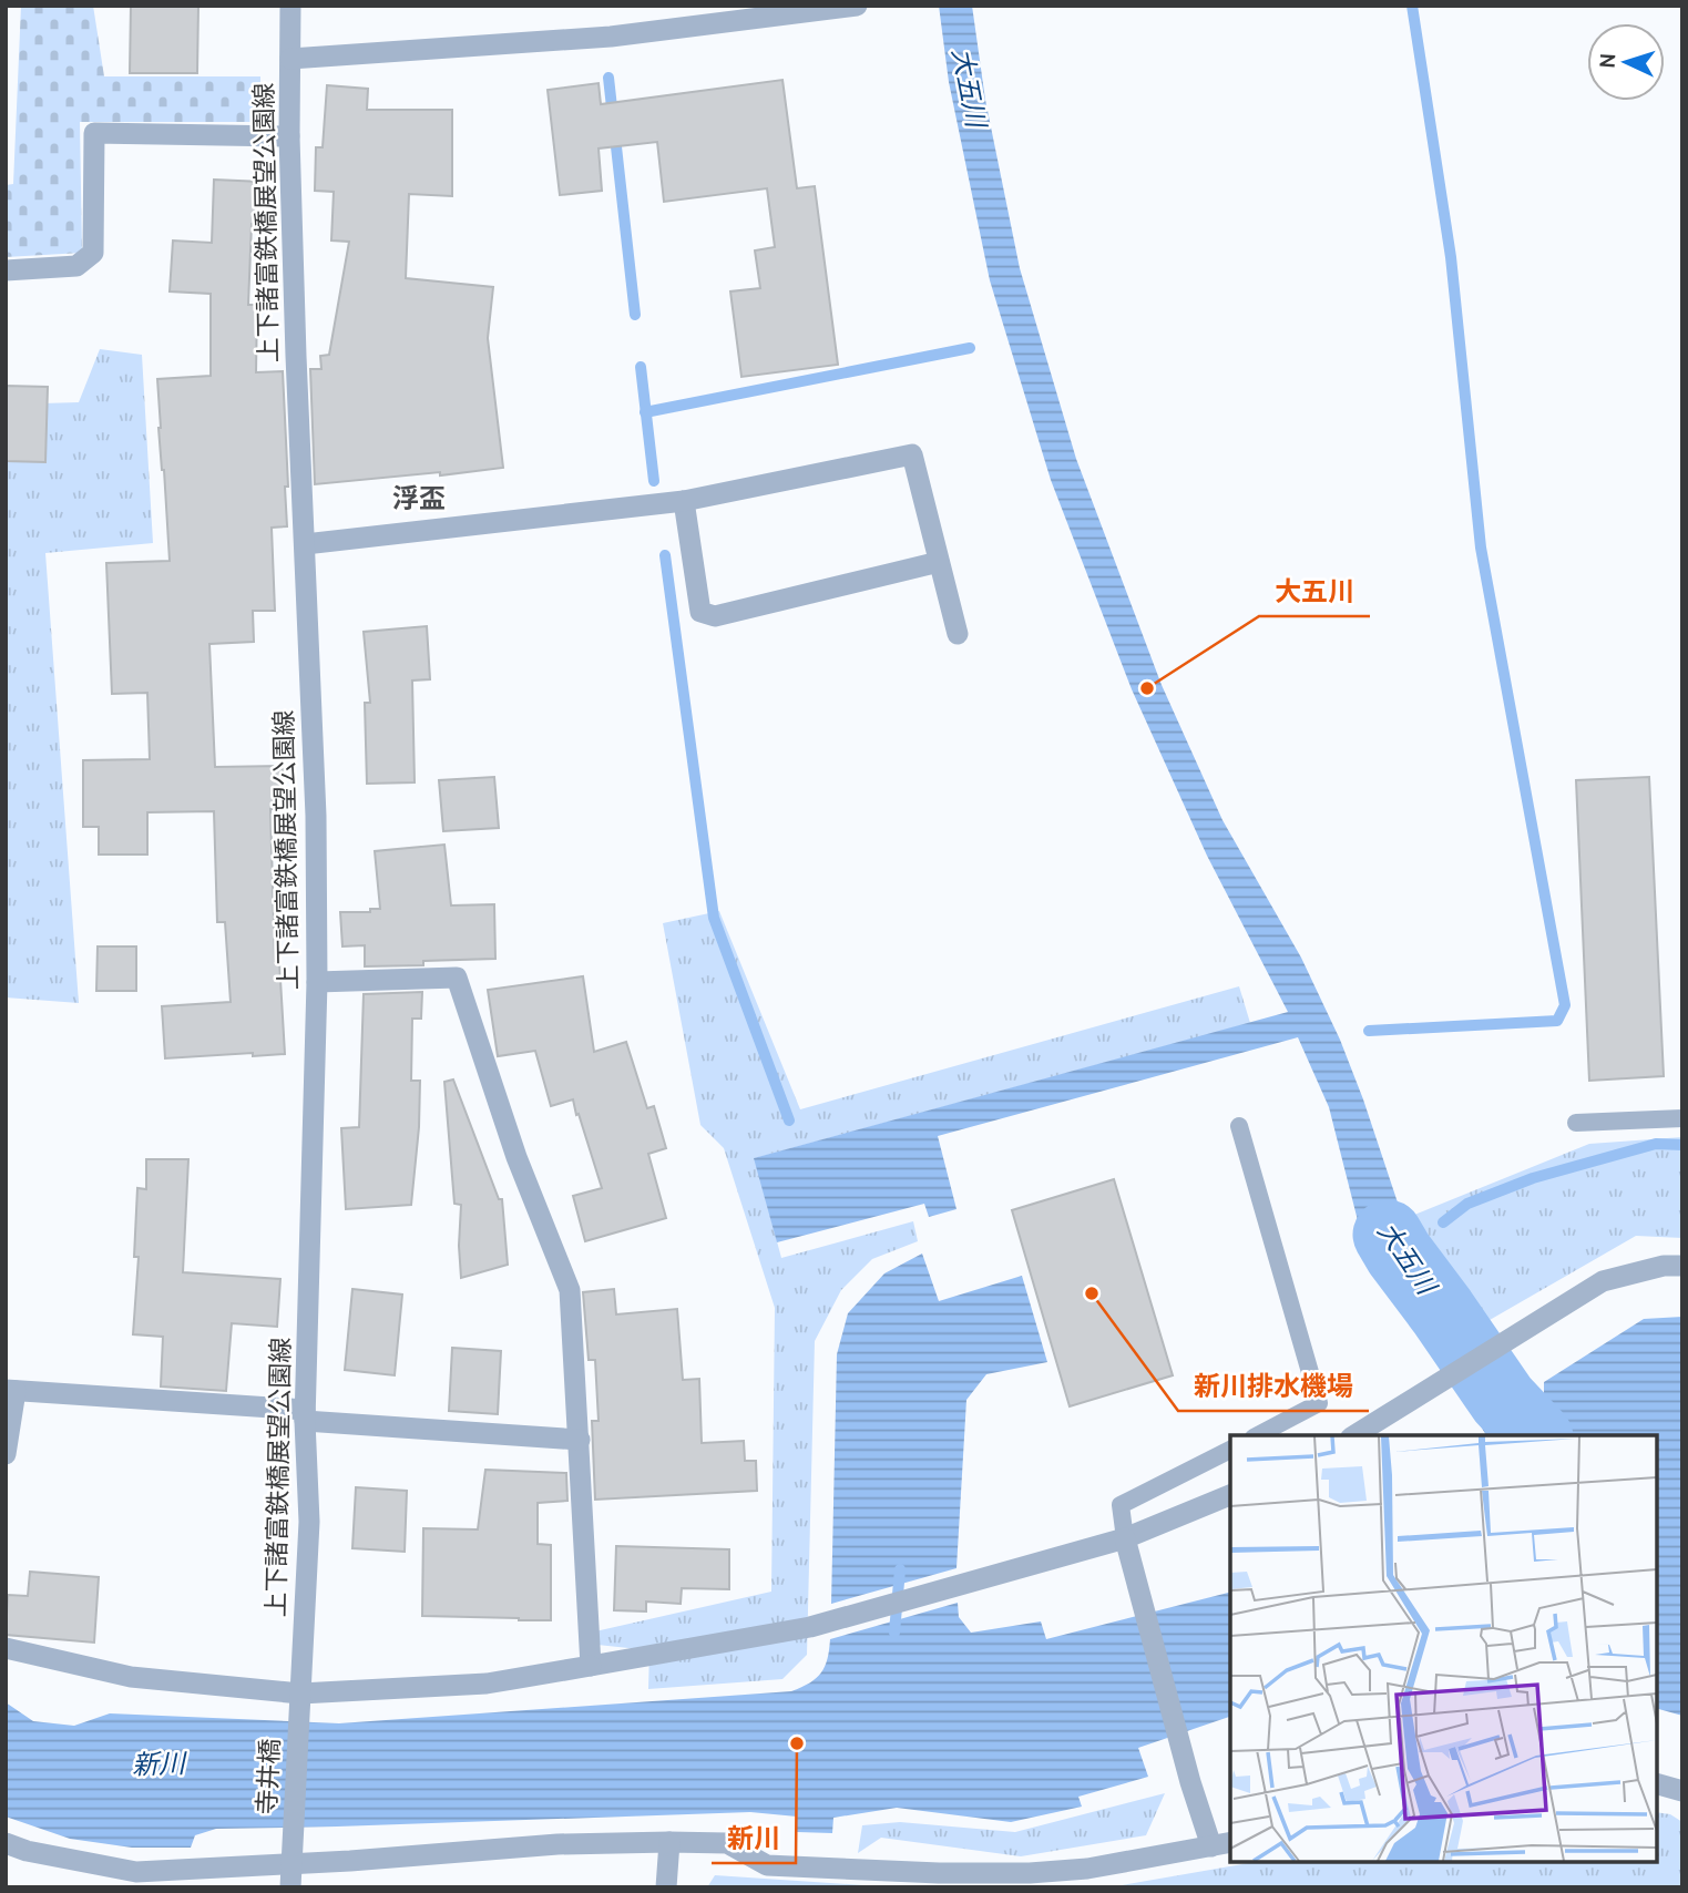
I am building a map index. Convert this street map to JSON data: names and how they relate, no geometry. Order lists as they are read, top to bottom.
{
  "streets": {
    "street": ["上下諸富鉄橋展望公園線", "寺井橋"]
  },
  "crossings": [
    ["上下諸富鉄橋展望公園線", "寺井橋"]
  ],
  "districts": ["浮盃"],
  "water": ["大五川", "新川"],
  "places": ["大五川", "新川排水機場", "新川"],
  "north": "left"
}
